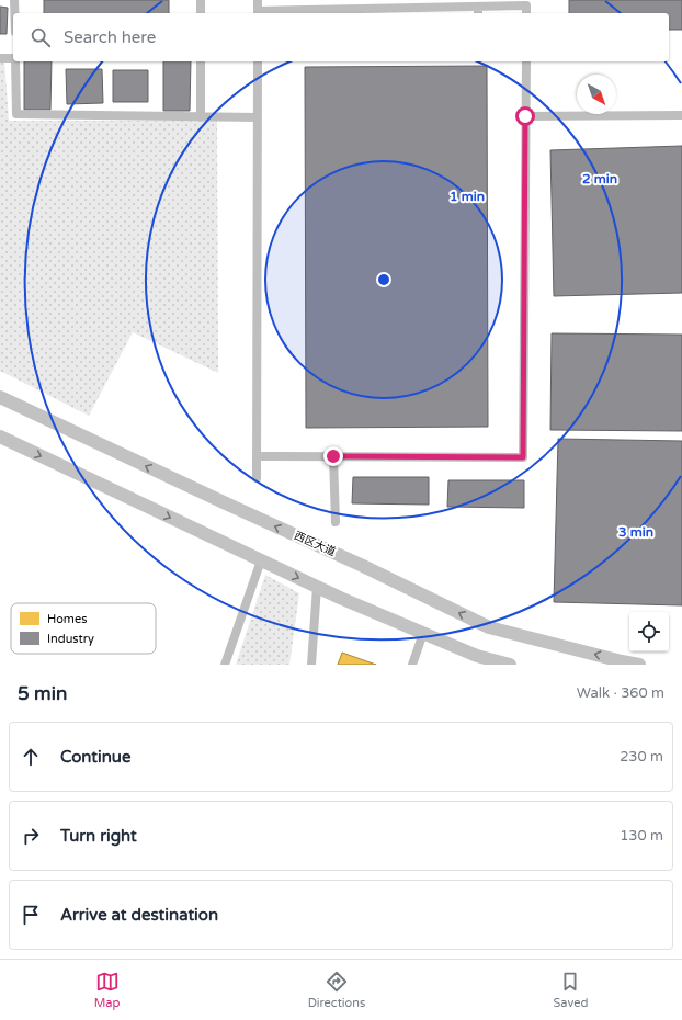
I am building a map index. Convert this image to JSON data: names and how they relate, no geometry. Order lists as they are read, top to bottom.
{
  "streets": {
    "main road": ["西区大道"]
  },
  "legend": ["Homes", "Industry"],
  "north": "bottom right",
  "page": {
    "search": "Search here",
    "heading": ["5 min", "Walk · 360 m"],
    "list": [
      ["Continue", "230 m"],
      ["Turn right", "130 m"],
      "Arrive at destination"
    ],
    "nav": ["Map", "Directions", "Saved"]
  },
  "rings": ["2 min", "1 min", "3 min"]
}
